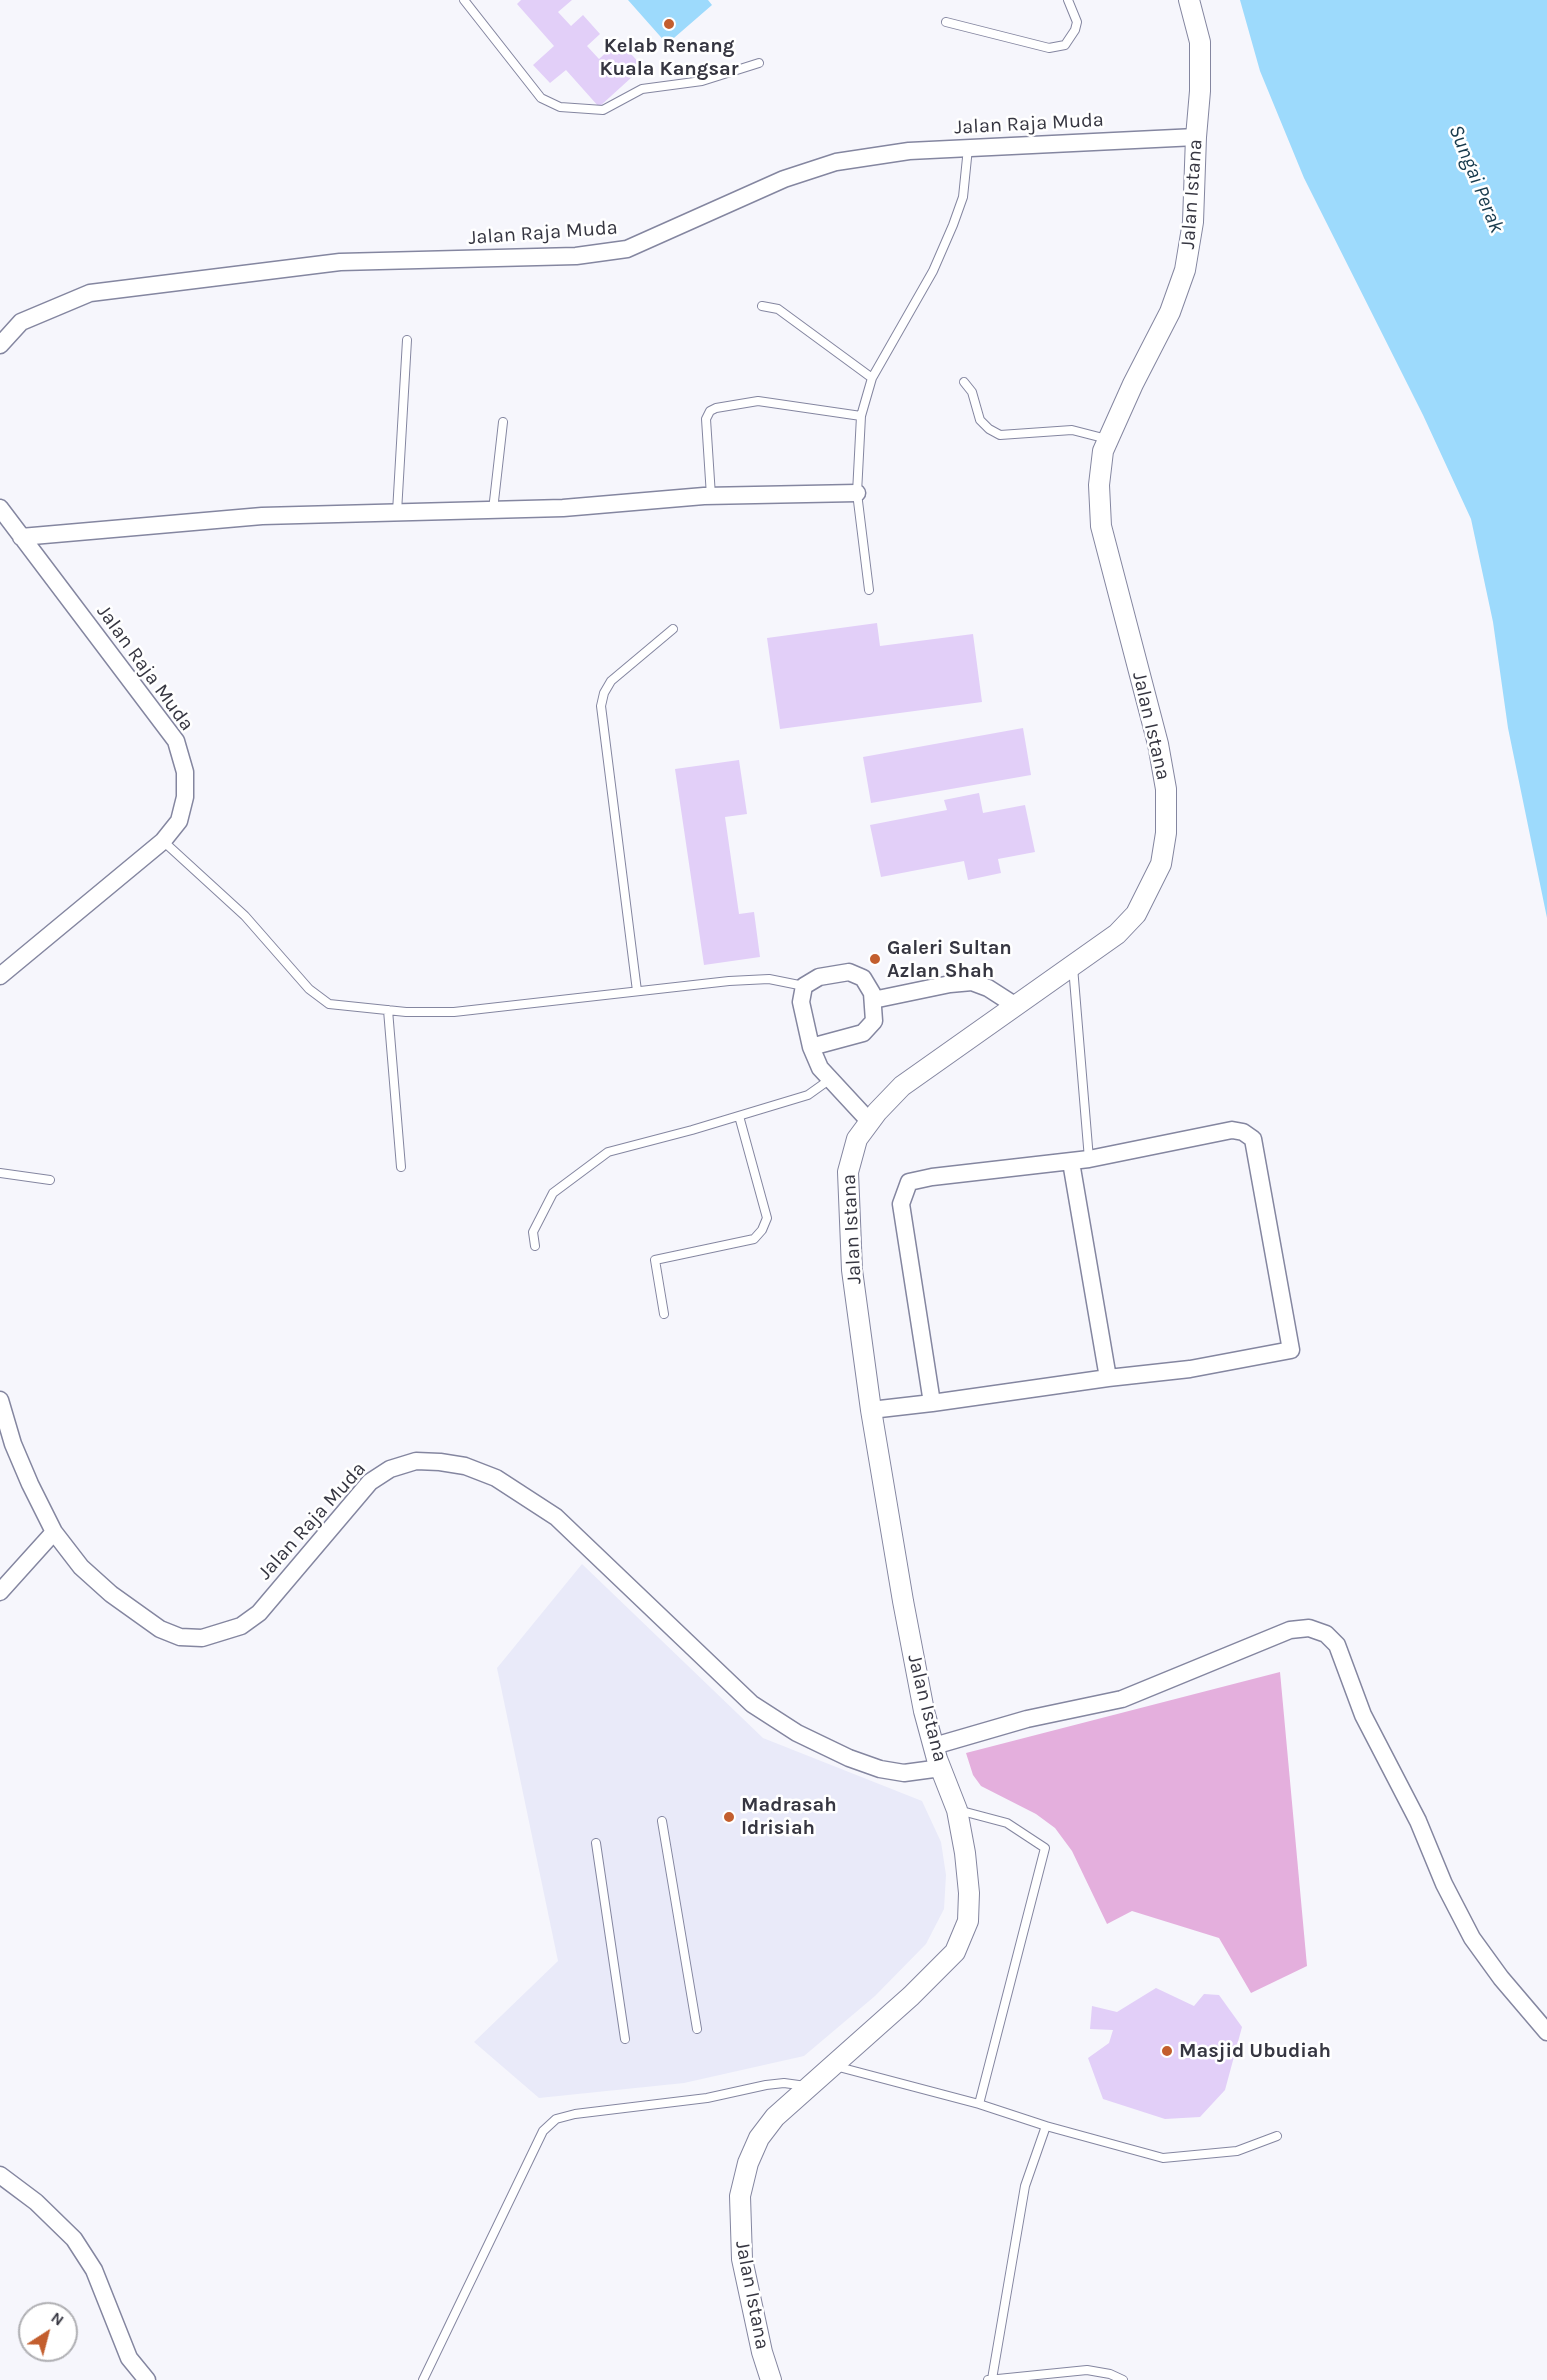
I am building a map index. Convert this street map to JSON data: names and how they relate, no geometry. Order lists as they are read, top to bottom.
{
  "streets": {
    "street": ["Jalan Raja Muda", "Jalan Istana"]
  },
  "crossings": [
    ["Jalan Raja Muda", "Jalan Istana"]
  ],
  "water": ["Sungai Perak"],
  "places": [
    "Kelab Renang Kuala Kangsar",
    "Galeri Sultan Azlan Shah",
    "Madrasah Idrisiah",
    "Masjid Ubudiah"
  ],
  "north": "top right"
}
